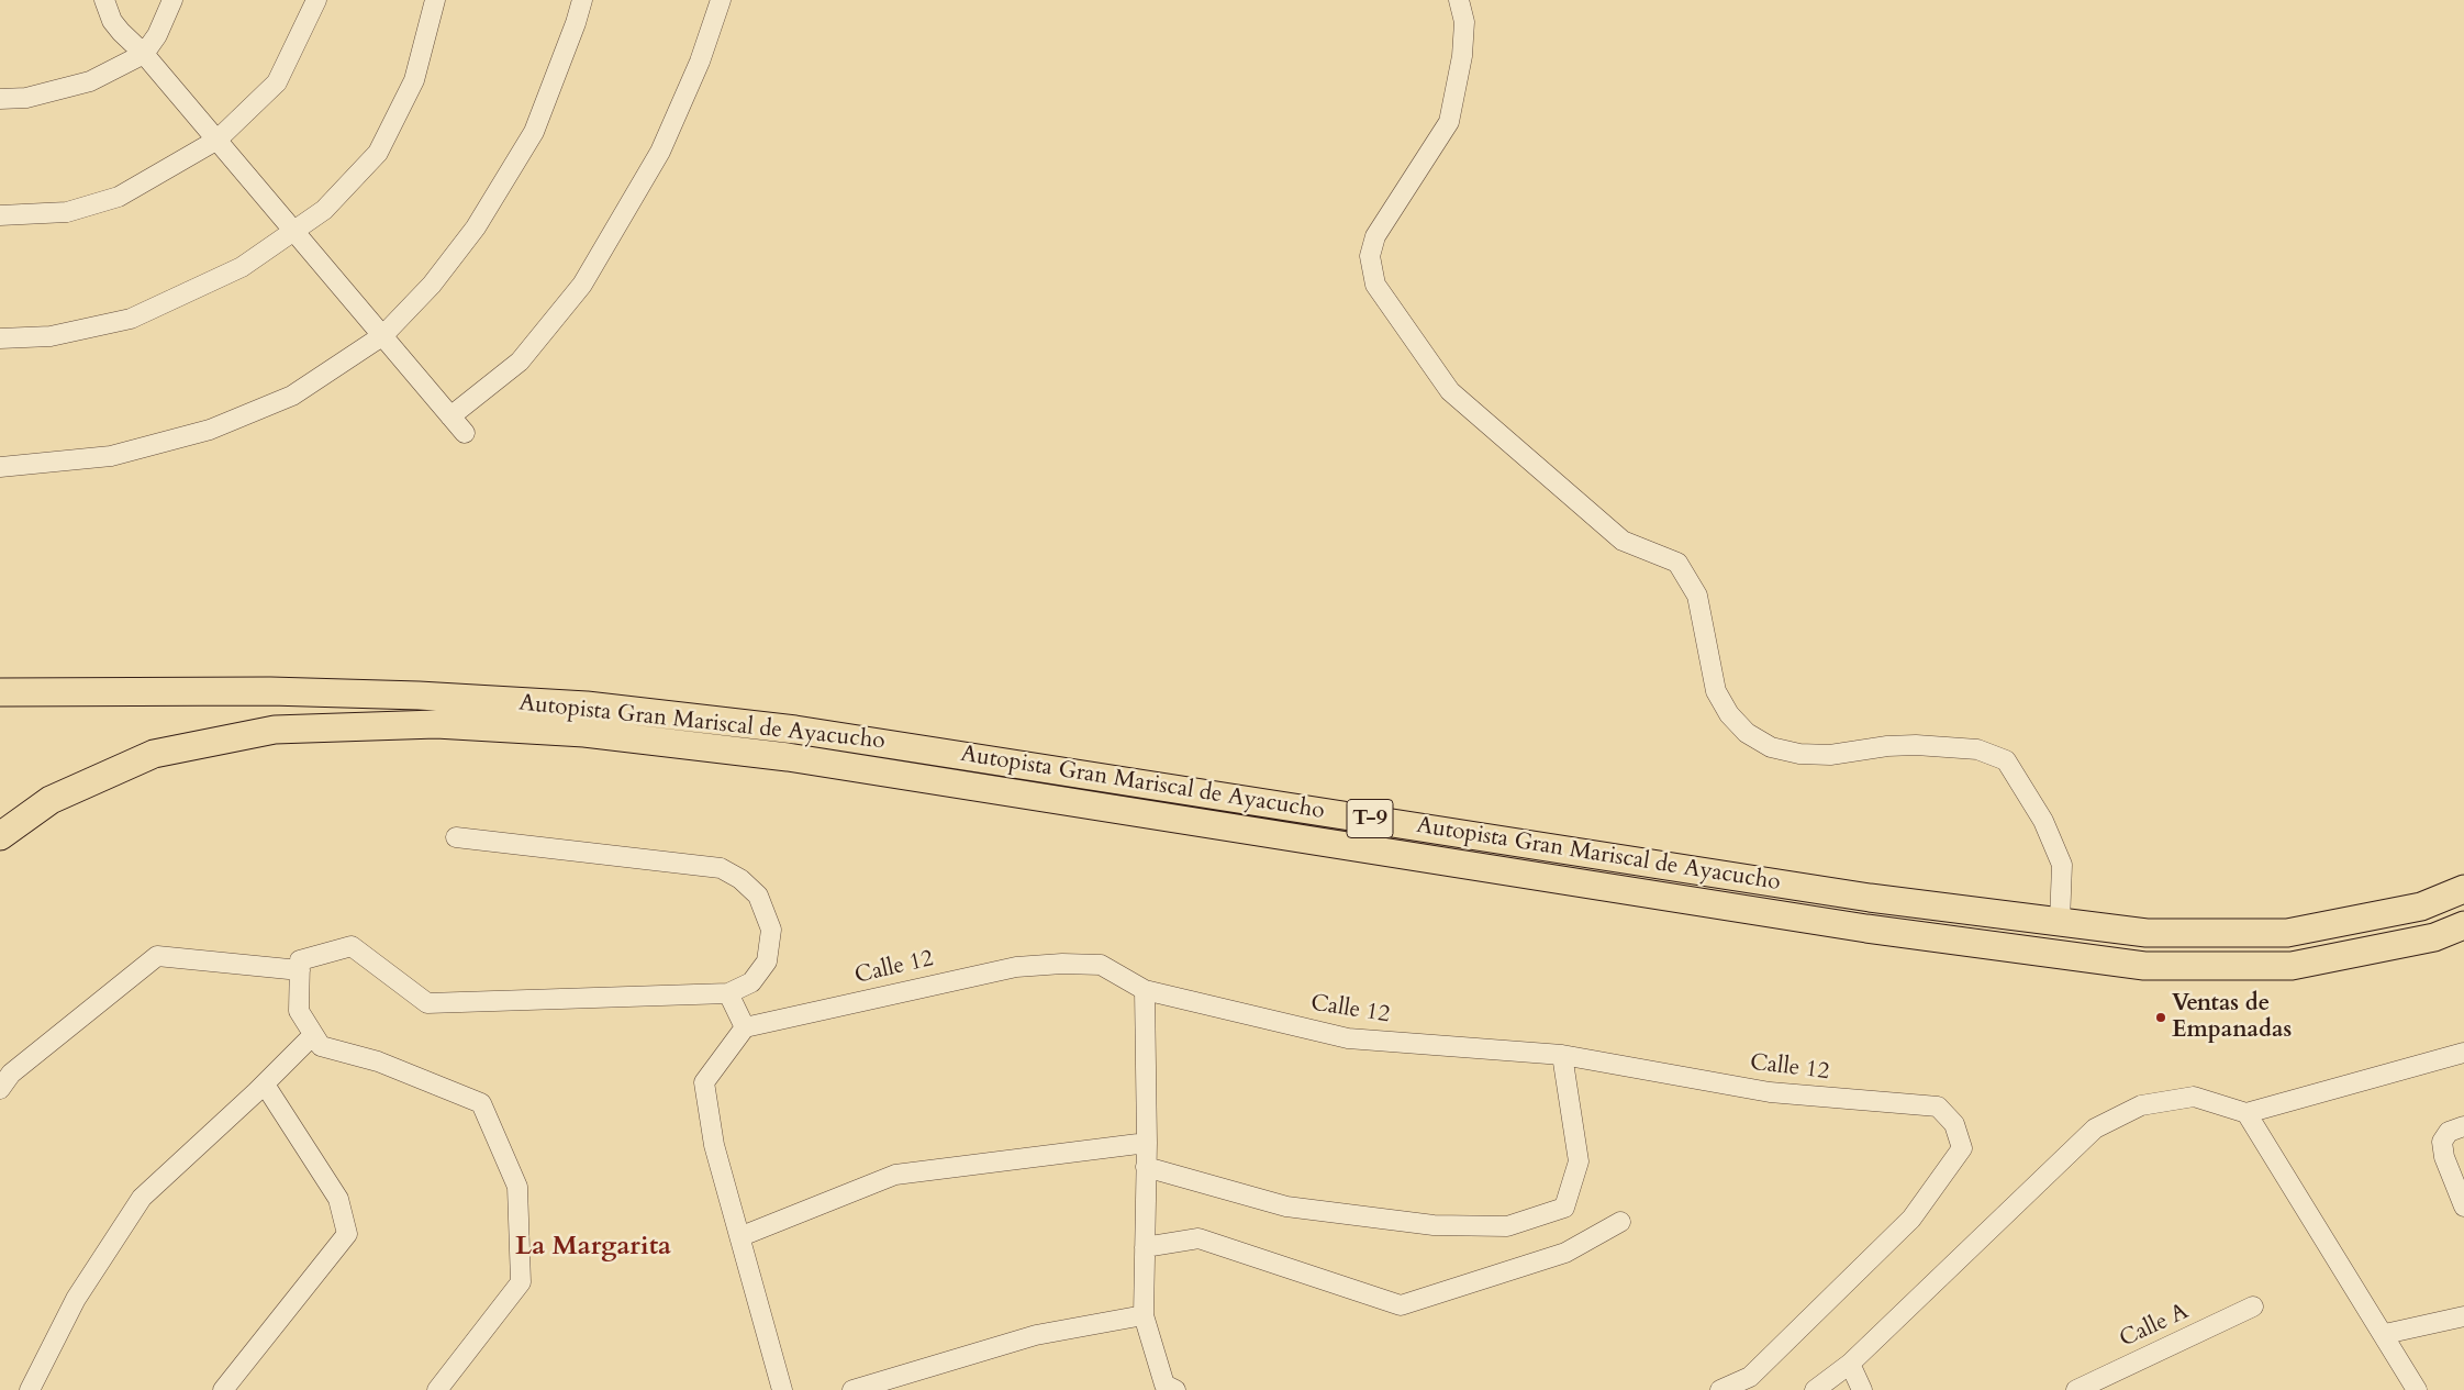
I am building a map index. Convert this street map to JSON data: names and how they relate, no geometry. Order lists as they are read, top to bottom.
{
  "streets": {
    "highway": ["Autopista Gran Mariscal de Ayacucho", "T-9"],
    "street": ["Calle 12", "Calle A"]
  },
  "districts": ["La Margarita"],
  "places": ["Ventas de Empanadas"]
}
